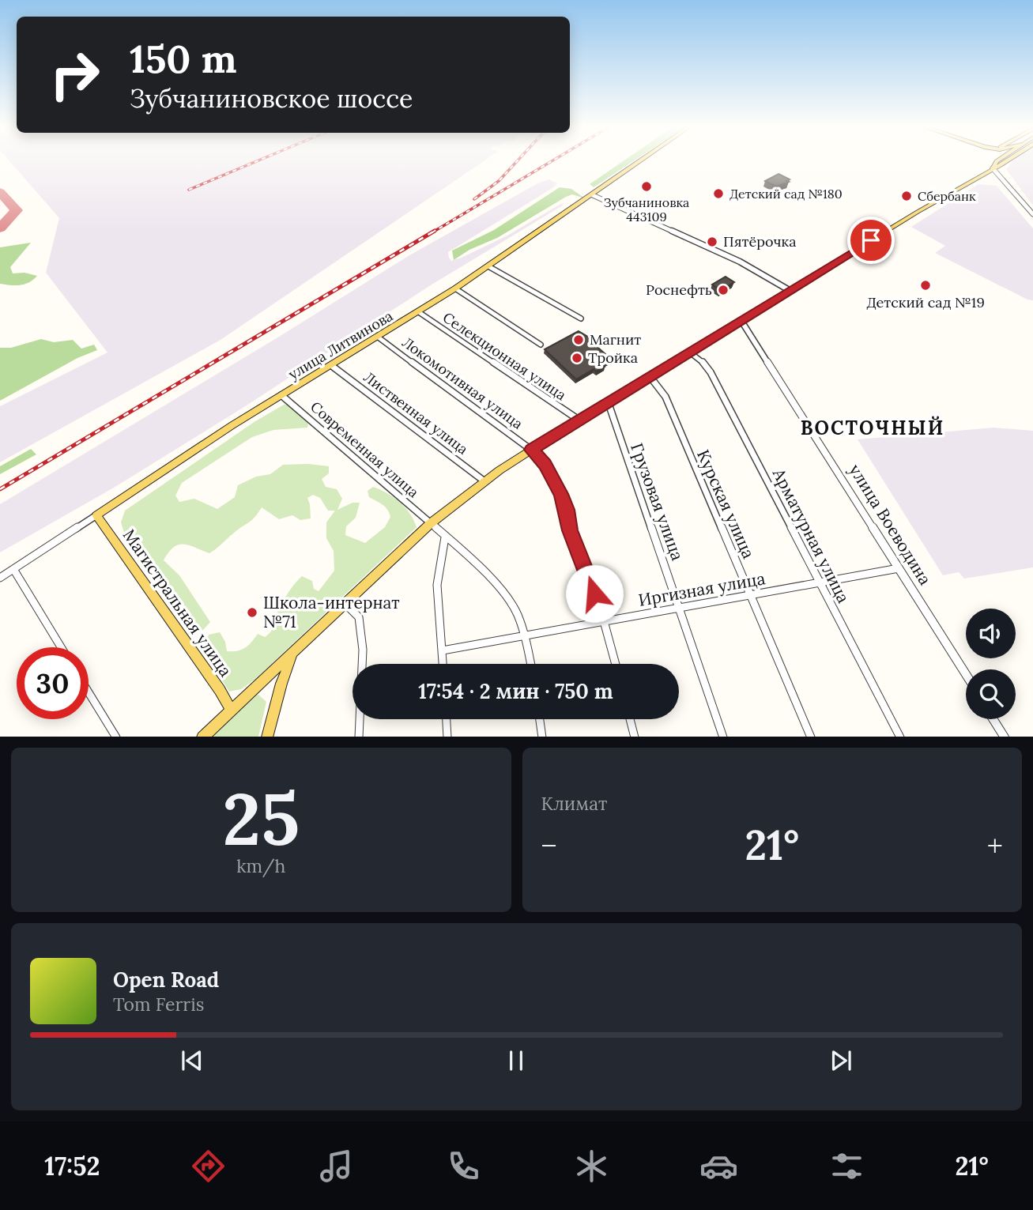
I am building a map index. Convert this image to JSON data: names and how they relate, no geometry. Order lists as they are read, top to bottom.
{
  "streets": {
    "main road": ["улица Литвинова", "Магистральная улица"],
    "street": [
      "Селекционная улица",
      "Локомотивная улица",
      "Лиственная улица",
      "Современная улица",
      "Грузовая улица",
      "Курская улица",
      "улица Воеводина",
      "Арматурная улица",
      "Иргизная улица"
    ]
  },
  "crossings": [
    ["улица Литвинова", "Селекционная улица"],
    ["улица Литвинова", "Локомотивная улица"],
    ["улица Литвинова", "Лиственная улица"],
    ["улица Литвинова", "Современная улица"],
    ["улица Литвинова", "Магистральная улица"],
    ["Локомотивная улица", "Иргизная улица"],
    ["Современная улица", "Иргизная улица"],
    ["Грузовая улица", "Иргизная улица"],
    ["Курская улица", "Иргизная улица"],
    ["улица Воеводина", "Иргизная улица"],
    ["Арматурная улица", "Иргизная улица"]
  ],
  "districts": ["ВОСТОЧНЫЙ"],
  "places": [
    "Зубчаниновка 443109",
    "Детский сад №180",
    "Сбербанк",
    "Пятёрочка",
    "Детский сад №19",
    "Роснефть",
    "Магнит",
    "Тройка",
    "Школа-интернат №71"
  ],
  "page": {
    "turn": ["150 m", "Зубчаниновское шоссе"],
    "limit": "30",
    "trip": "17:54 · 2 мин · 750 m",
    "tile": [
      ["25", "km/h"],
      "Климат"
    ],
    "heat": ["−", "21°", "+"],
    "song": ["Open Road", "Tom Ferris"],
    "tabs": ["17:52", "21°"]
  }
}
